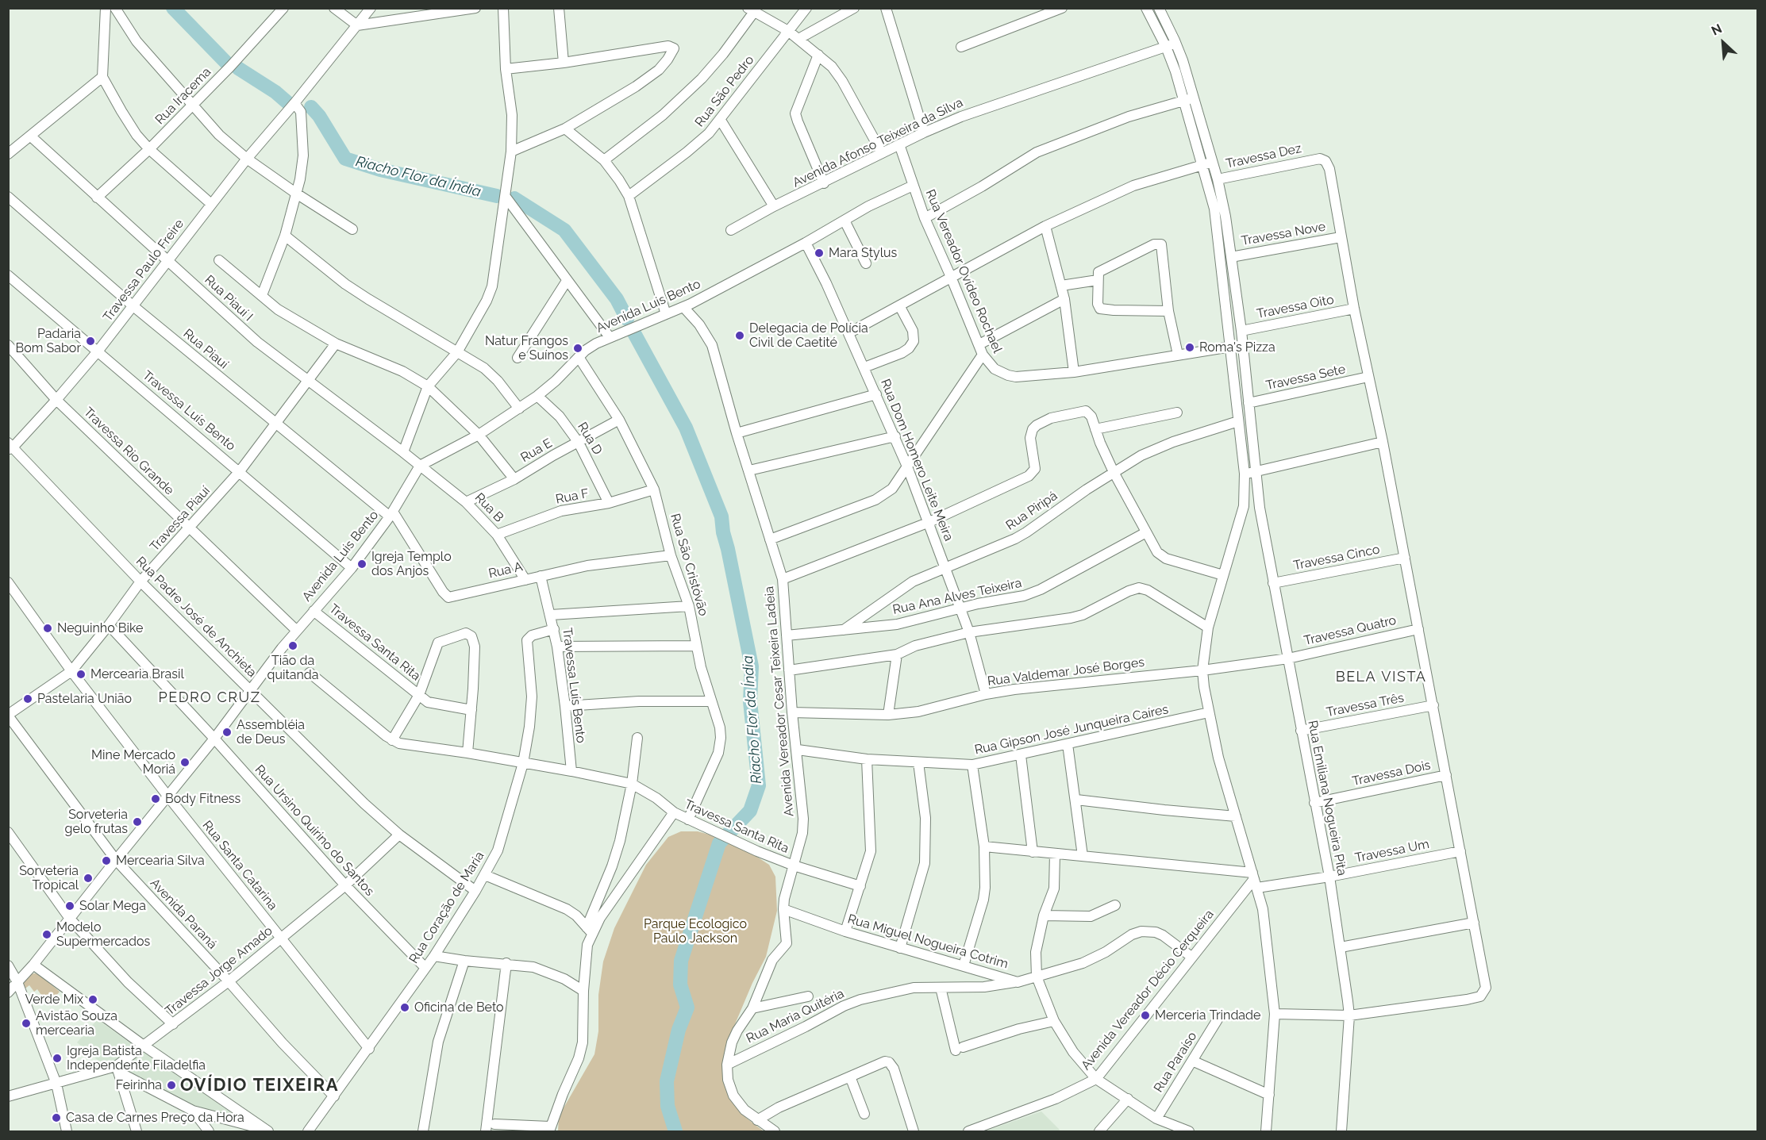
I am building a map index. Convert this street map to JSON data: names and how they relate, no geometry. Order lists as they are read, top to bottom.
{
  "streets": {
    "street": [
      "Rua São Pedro",
      "Rua Iracema",
      "Avenida Afonso Teixeira da Silva",
      "Travessa Dez",
      "Travessa Nove",
      "Travessa Paulo Freire",
      "Rua Vereador Ovídeo Rochael",
      "Rua Piauí I",
      "Avenida Luis Bento",
      "Travessa Oito",
      "Rua Piauí",
      "Travessa Sete",
      "Travessa Luís Bento",
      "Rua D",
      "Rua E",
      "Travessa Rio Grande",
      "Rua Dom Homero Leite Meira",
      "Rua F",
      "Rua B",
      "Rua Piripá",
      "Travessa Piauí",
      "Travessa Cinco",
      "Rua São Cristóvão",
      "Rua A",
      "Rua Ana Alves Teixeira",
      "Rua Padre José de Anchieta",
      "Travessa Quatro",
      "Travessa Santa Rita",
      "Rua Valdemar José Borges",
      "Avenida Vereador Cesar Teixeira Ladeia",
      "Travessa Três",
      "Rua Gipson José Junqueira Caíres",
      "Travessa Dois",
      "Rua Emiliana Nogueira Pita",
      "Rua Ursino Quirino do Santos",
      "Travessa Um",
      "Rua Santa Catarina",
      "Rua Coração de Maria",
      "Avenida Paraná",
      "Rua Miguel Nogueira Cotrim",
      "Travessa Jorge Amado",
      "Avenida Vereador Décio Cerqueira",
      "Rua Maria Quitéria",
      "Rua Paraíso"
    ]
  },
  "crossings": [
    ["Rua Iracema", "Rua Piauí I"],
    ["Avenida Afonso Teixeira da Silva", "Rua Vereador Ovídeo Rochael"],
    ["Travessa Dez", "Travessa Nove"],
    ["Travessa Dez", "Rua Emiliana Nogueira Pita"],
    ["Travessa Nove", "Rua Emiliana Nogueira Pita"],
    ["Travessa Paulo Freire", "Rua Piauí I"],
    ["Travessa Paulo Freire", "Rua Piauí"],
    ["Travessa Paulo Freire", "Travessa Luís Bento"],
    ["Travessa Paulo Freire", "Travessa Rio Grande"],
    ["Travessa Paulo Freire", "Rua Padre José de Anchieta"],
    ["Rua Vereador Ovídeo Rochael", "Avenida Luis Bento"],
    ["Rua Vereador Ovídeo Rochael", "Rua Emiliana Nogueira Pita"],
    ["Rua Piauí I", "Avenida Luis Bento"],
    ["Rua Piauí I", "Rua B"],
    ["Rua Piauí I", "Travessa Piauí"],
    ["Avenida Luis Bento", "Rua Piauí"],
    ["Avenida Luis Bento", "Travessa Luís Bento"],
    ["Avenida Luis Bento", "Rua D"],
    ["Avenida Luis Bento", "Travessa Rio Grande"],
    ["Avenida Luis Bento", "Rua Dom Homero Leite Meira"],
    ["Avenida Luis Bento", "Rua B"],
    ["Avenida Luis Bento", "Rua São Cristóvão"],
    ["Avenida Luis Bento", "Rua A"],
    ["Avenida Luis Bento", "Rua Padre José de Anchieta"],
    ["Avenida Luis Bento", "Travessa Santa Rita"],
    ["Avenida Luis Bento", "Avenida Vereador Cesar Teixeira Ladeia"],
    ["Avenida Luis Bento", "Rua Ursino Quirino do Santos"],
    ["Avenida Luis Bento", "Rua Santa Catarina"],
    ["Avenida Luis Bento", "Avenida Paraná"],
    ["Travessa Oito", "Rua Emiliana Nogueira Pita"],
    ["Rua Piauí", "Travessa Piauí"],
    ["Rua Piauí", "Rua A"],
    ["Travessa Sete", "Rua Emiliana Nogueira Pita"],
    ["Travessa Luís Bento", "Travessa Piauí"],
    ["Travessa Luís Bento", "Rua A"],
    ["Travessa Luís Bento", "Travessa Santa Rita"],
    ["Travessa Luís Bento", "Rua Coração de Maria"],
    ["Rua D", "Rua E"],
    ["Rua D", "Rua F"],
    ["Rua E", "Rua B"],
    ["Rua E", "Rua São Cristóvão"],
    ["Travessa Rio Grande", "Travessa Piauí"],
    ["Rua Dom Homero Leite Meira", "Rua Piripá"],
    ["Rua Dom Homero Leite Meira", "Rua Ana Alves Teixeira"],
    ["Rua Dom Homero Leite Meira", "Rua Valdemar José Borges"],
    ["Rua F", "Rua B"],
    ["Rua F", "Rua São Cristóvão"],
    ["Rua B", "Rua A"],
    ["Rua Piripá", "Rua Ana Alves Teixeira"],
    ["Travessa Piauí", "Rua Padre José de Anchieta"],
    ["Travessa Piauí", "Rua Ursino Quirino do Santos"],
    ["Travessa Piauí", "Rua Santa Catarina"],
    ["Travessa Piauí", "Avenida Paraná"],
    ["Travessa Cinco", "Rua Emiliana Nogueira Pita"],
    ["Rua São Cristóvão", "Rua A"],
    ["Rua São Cristóvão", "Travessa Santa Rita"],
    ["Rua Ana Alves Teixeira", "Avenida Vereador Cesar Teixeira Ladeia"],
    ["Rua Padre José de Anchieta", "Rua Coração de Maria"],
    ["Rua Padre José de Anchieta", "Travessa Jorge Amado"],
    ["Travessa Quatro", "Rua Valdemar José Borges"],
    ["Travessa Quatro", "Rua Emiliana Nogueira Pita"],
    ["Travessa Santa Rita", "Avenida Vereador Cesar Teixeira Ladeia"],
    ["Travessa Santa Rita", "Rua Coração de Maria"],
    ["Rua Valdemar José Borges", "Avenida Vereador Cesar Teixeira Ladeia"],
    ["Avenida Vereador Cesar Teixeira Ladeia", "Rua Gipson José Junqueira Caíres"],
    ["Avenida Vereador Cesar Teixeira Ladeia", "Rua Miguel Nogueira Cotrim"],
    ["Avenida Vereador Cesar Teixeira Ladeia", "Rua Maria Quitéria"],
    ["Travessa Três", "Rua Emiliana Nogueira Pita"],
    ["Travessa Dois", "Rua Emiliana Nogueira Pita"],
    ["Rua Emiliana Nogueira Pita", "Travessa Um"],
    ["Rua Ursino Quirino do Santos", "Rua Coração de Maria"],
    ["Rua Ursino Quirino do Santos", "Travessa Jorge Amado"],
    ["Travessa Um", "Avenida Vereador Décio Cerqueira"],
    ["Rua Santa Catarina", "Rua Coração de Maria"],
    ["Rua Santa Catarina", "Travessa Jorge Amado"],
    ["Rua Coração de Maria", "Avenida Paraná"],
    ["Avenida Paraná", "Travessa Jorge Amado"],
    ["Rua Miguel Nogueira Cotrim", "Avenida Vereador Décio Cerqueira"],
    ["Rua Miguel Nogueira Cotrim", "Rua Maria Quitéria"]
  ],
  "districts": ["BELA VISTA", "PEDRO CRUZ", "OVÍDIO TEIXEIRA"],
  "water": ["Riacho Flor da Índia"],
  "parks": ["Parque Ecologico Paulo Jackson"],
  "places": [
    "Mara Stylus",
    "Delegacia de Polícia Civil de Caetité",
    "Padaria Bom Sabor",
    "Roma's Pizza",
    "Natur Frangos e Suínos",
    "Igreja Templo dos Anjos",
    "Neguinho Bike",
    "Tião da quitanda",
    "Mercearia Brasil",
    "Pastelaria União",
    "Assembléia de Deus",
    "Mine Mercado Moriá",
    "Body Fitness",
    "Sorveteria gelo frutas",
    "Mercearia Silva",
    "Sorveteria Tropical",
    "Solar Mega",
    "Modelo Supermercados",
    "Verde Mix",
    "Oficina de Beto",
    "Merceria Trindade",
    "Avistão Souza mercearia",
    "Igreja Batista Independente Filadelfia",
    "Feirinha",
    "Casa de Carnes Preço da Hora"
  ],
  "north": "top left"
}
